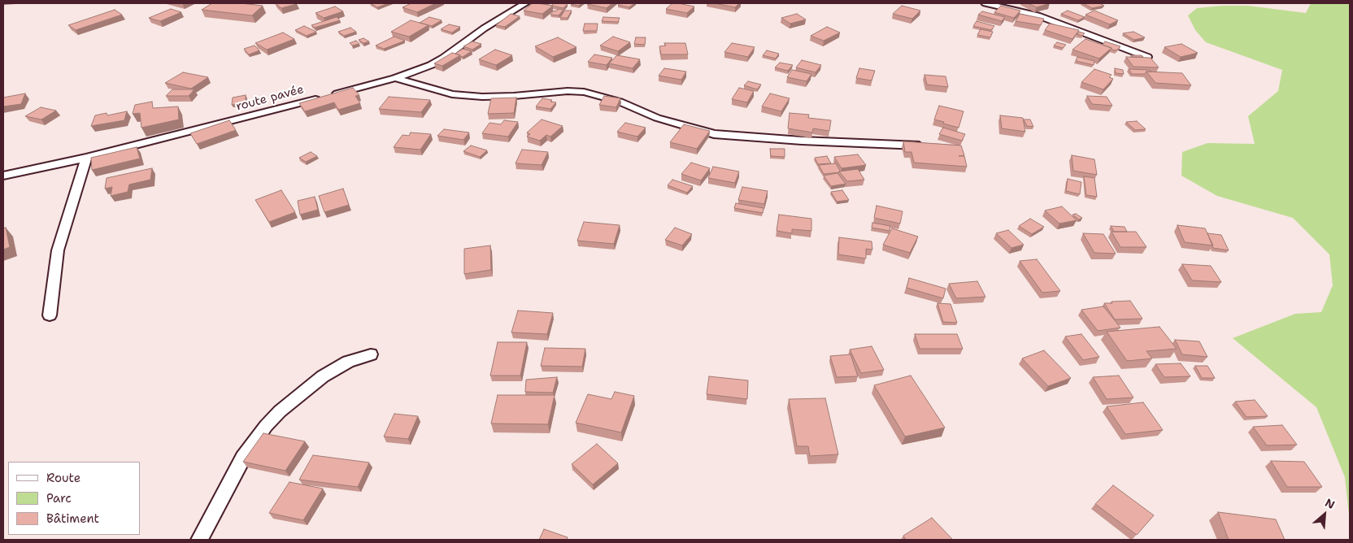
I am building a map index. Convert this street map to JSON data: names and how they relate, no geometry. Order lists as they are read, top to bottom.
{
  "streets": {
    "street": ["route pavée"]
  },
  "legend": ["Route", "Parc", "Bâtiment"],
  "north": "top right"
}
